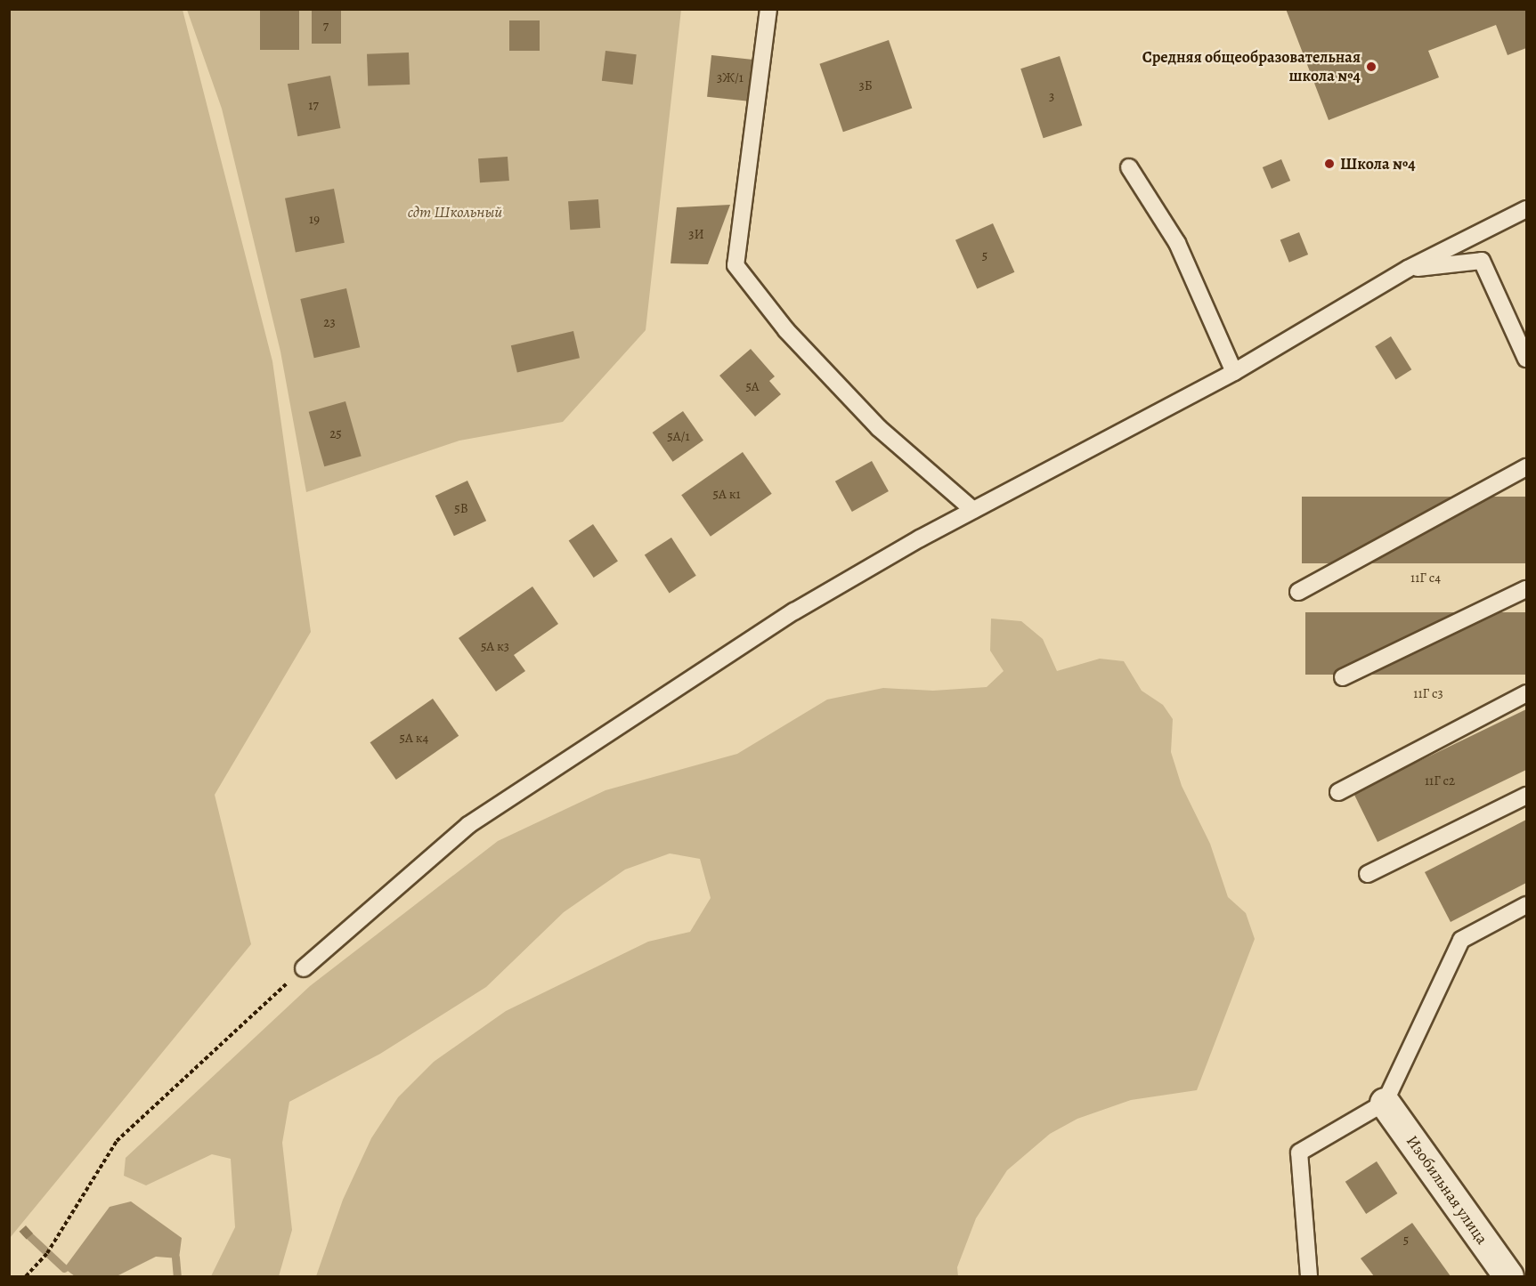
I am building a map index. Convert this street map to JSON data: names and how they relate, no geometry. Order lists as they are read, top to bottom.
{
  "streets": {
    "street": ["Изобильная улица"]
  },
  "parks": ["сдт Школьный"],
  "places": ["Средняя общеобразовательная школа №4", "Школа №4"],
  "house_numbers": [
    "7",
    "3Ж/1",
    "3Б",
    "3",
    "17",
    "19",
    "3И",
    "5",
    "23",
    "5А",
    "25",
    "5А/1",
    "5А к1",
    "5В",
    "11Г с4",
    "5А к3",
    "11Г с3",
    "5А к4",
    "11Г с2",
    "5"
  ]
}
